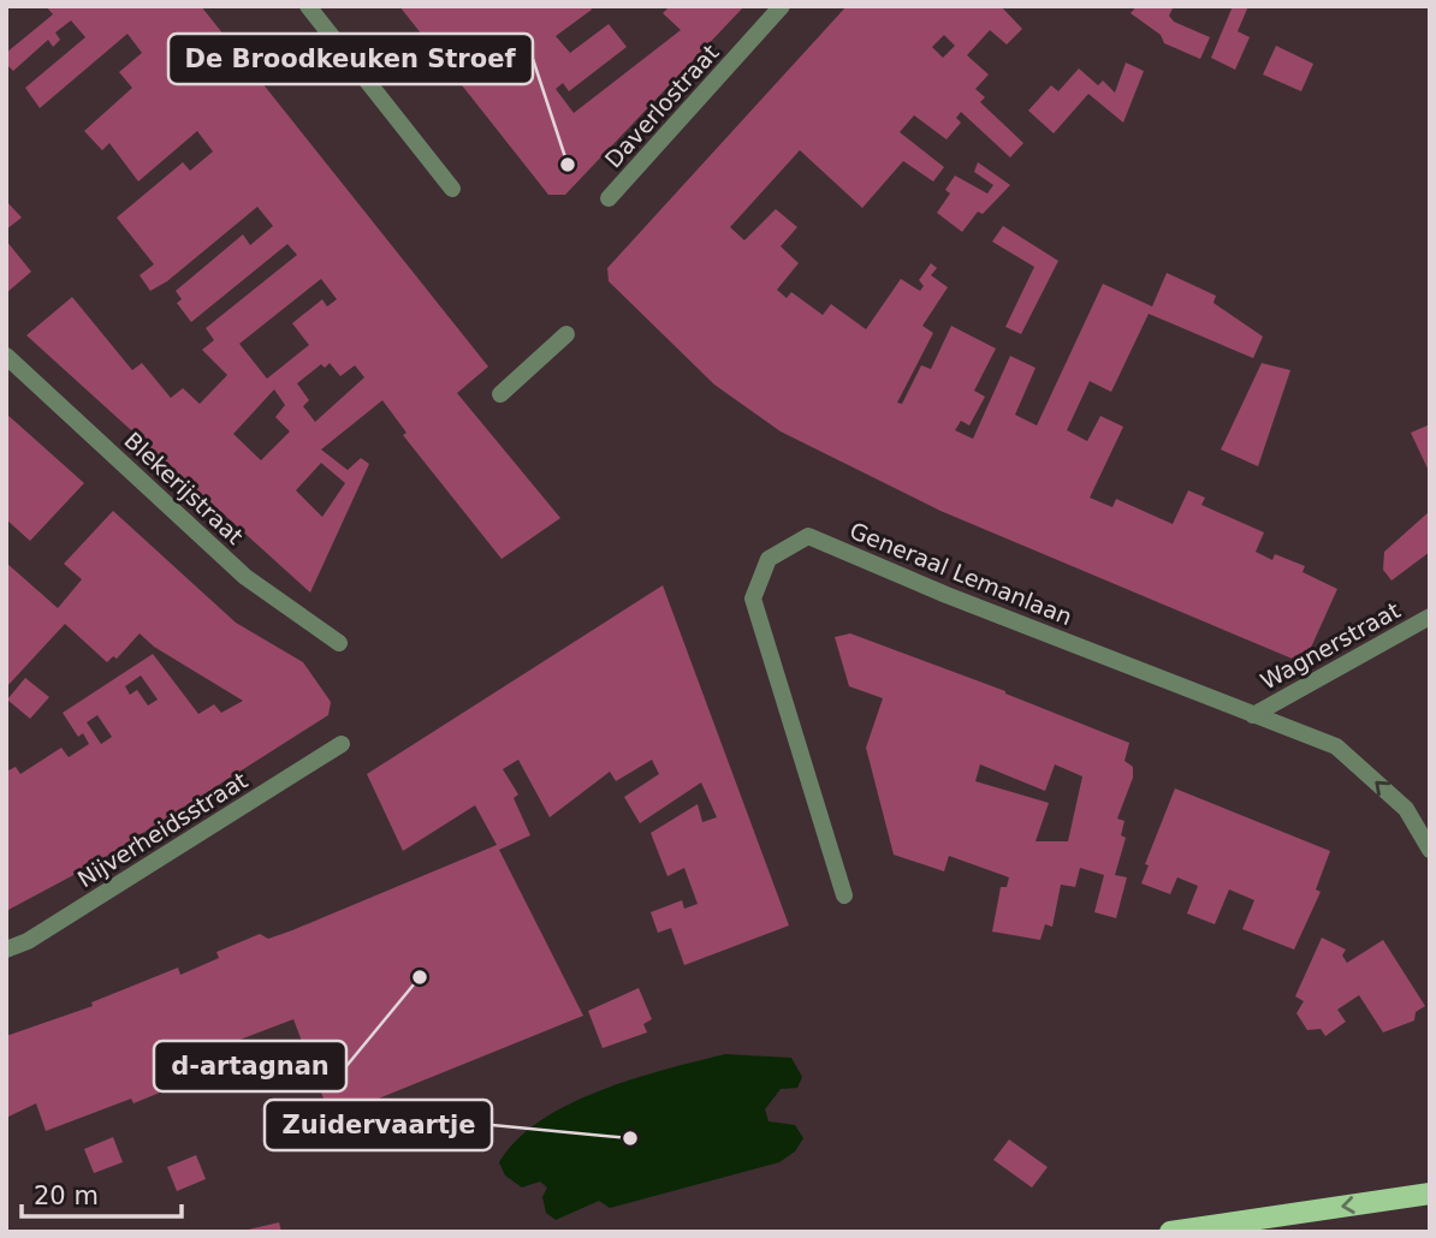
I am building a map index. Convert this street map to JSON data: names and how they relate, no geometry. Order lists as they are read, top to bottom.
{
  "streets": {
    "street": [
      "Daverlostraat",
      "Blekerijstraat",
      "Generaal Lemanlaan",
      "Wagnerstraat",
      "Nijverheidsstraat"
    ]
  },
  "crossings": [
    ["Generaal Lemanlaan", "Wagnerstraat"]
  ],
  "places": ["De Broodkeuken Stroef", "d-artagnan", "Zuidervaartje"],
  "scale_bar": "20 m"
}
